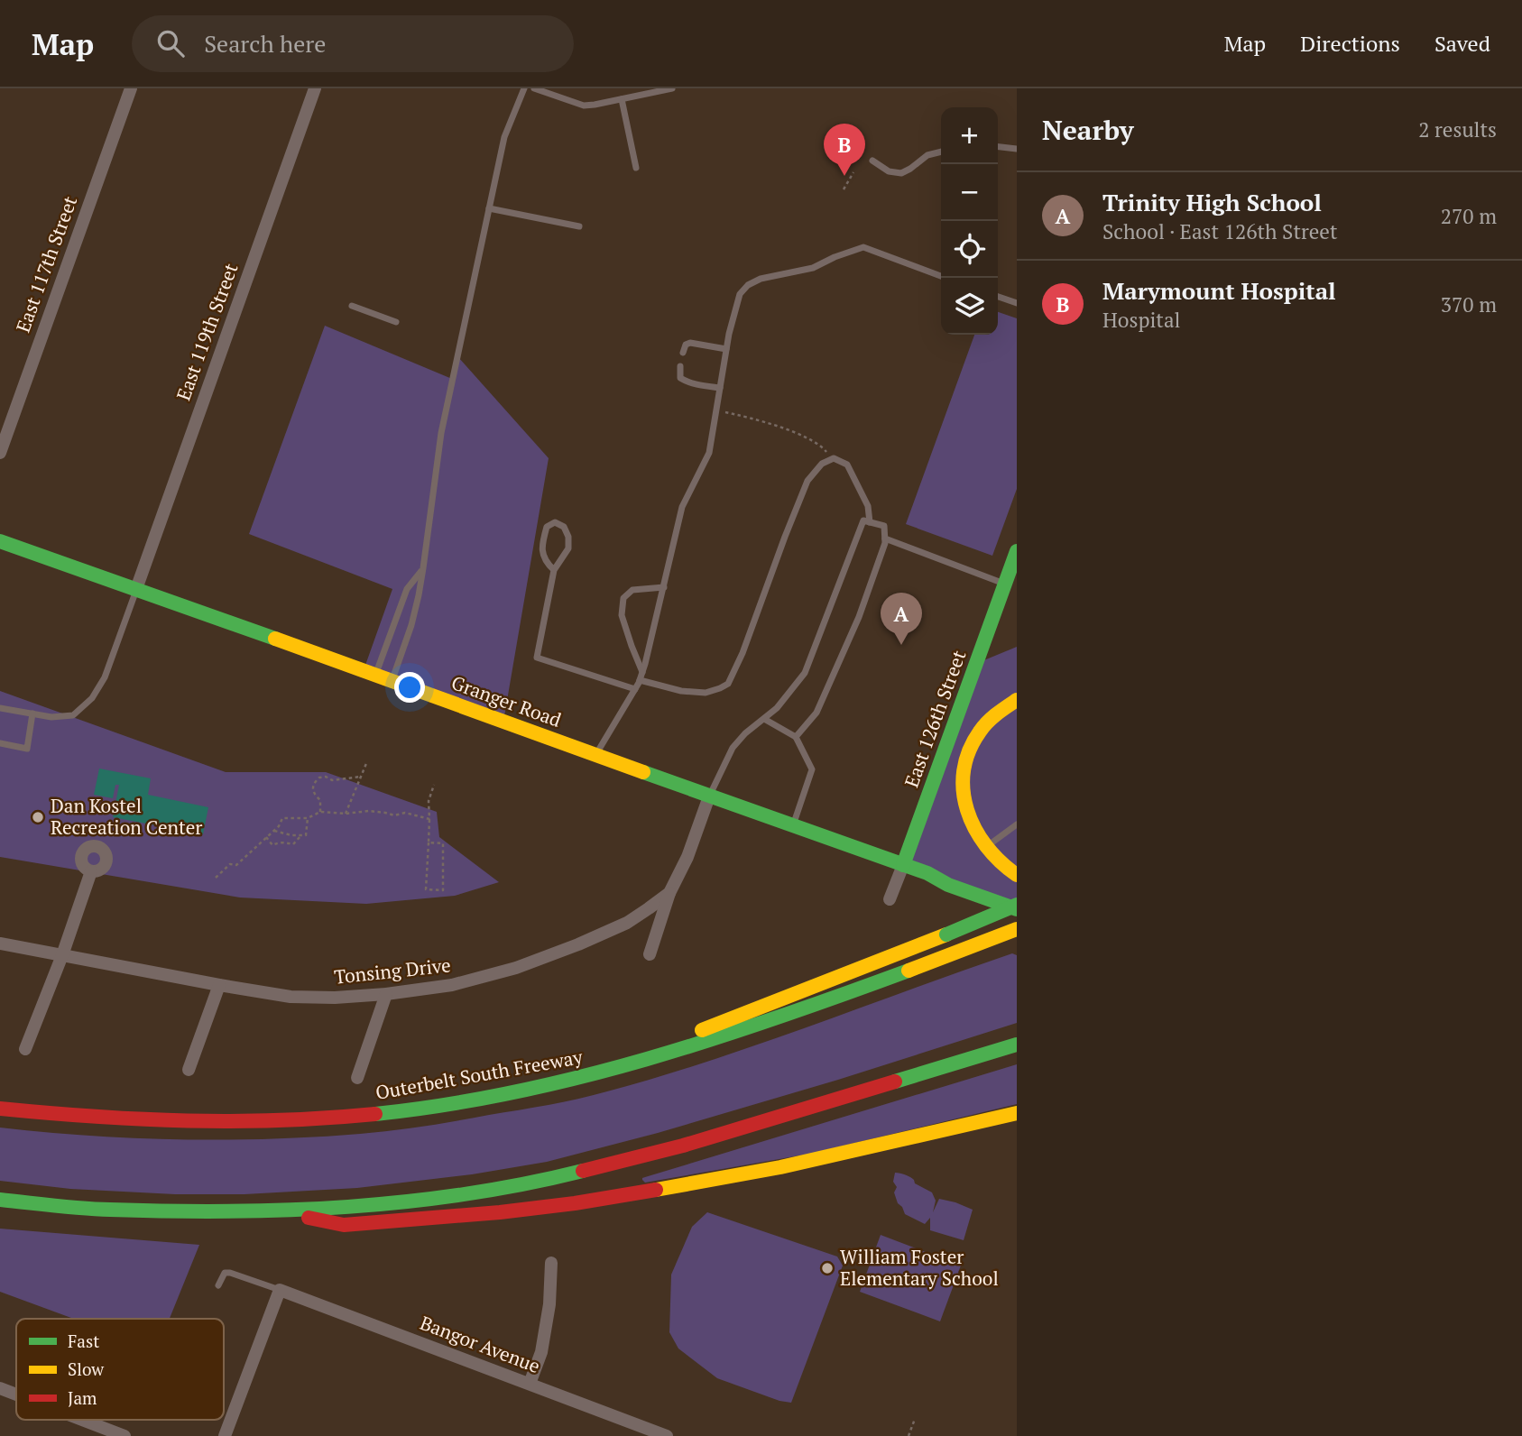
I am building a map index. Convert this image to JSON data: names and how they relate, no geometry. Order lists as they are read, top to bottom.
{
  "streets": {
    "main road": ["Granger Road", "East 126th Street", "Outerbelt South Freeway"],
    "street": [
      "East 117th Street",
      "East 119th Street",
      "Tonsing Drive",
      "Bangor Avenue"
    ]
  },
  "crossings": [
    ["East 119th Street", "Granger Road"],
    ["Granger Road", "East 126th Street"],
    ["Granger Road", "Tonsing Drive"]
  ],
  "places": ["Dan Kostel Recreation Center", "William Foster Elementary School"],
  "legend": ["Fast", "Slow", "Jam"],
  "page": {
    "header": "Map",
    "search": "Search here",
    "nav": ["Map", "Directions", "Saved"],
    "heading": ["Nearby", "2 results"],
    "map_buttons": ["+", "−"],
    "pins": ["B", "A"],
    "list": [
      {
        "mark": "A",
        "name": "Trinity High School",
        "note": "School · East 126th Street",
        "value": "270 m"
      },
      {
        "mark": "B",
        "name": "Marymount Hospital",
        "note": "Hospital",
        "value": "370 m"
      }
    ]
  }
}
